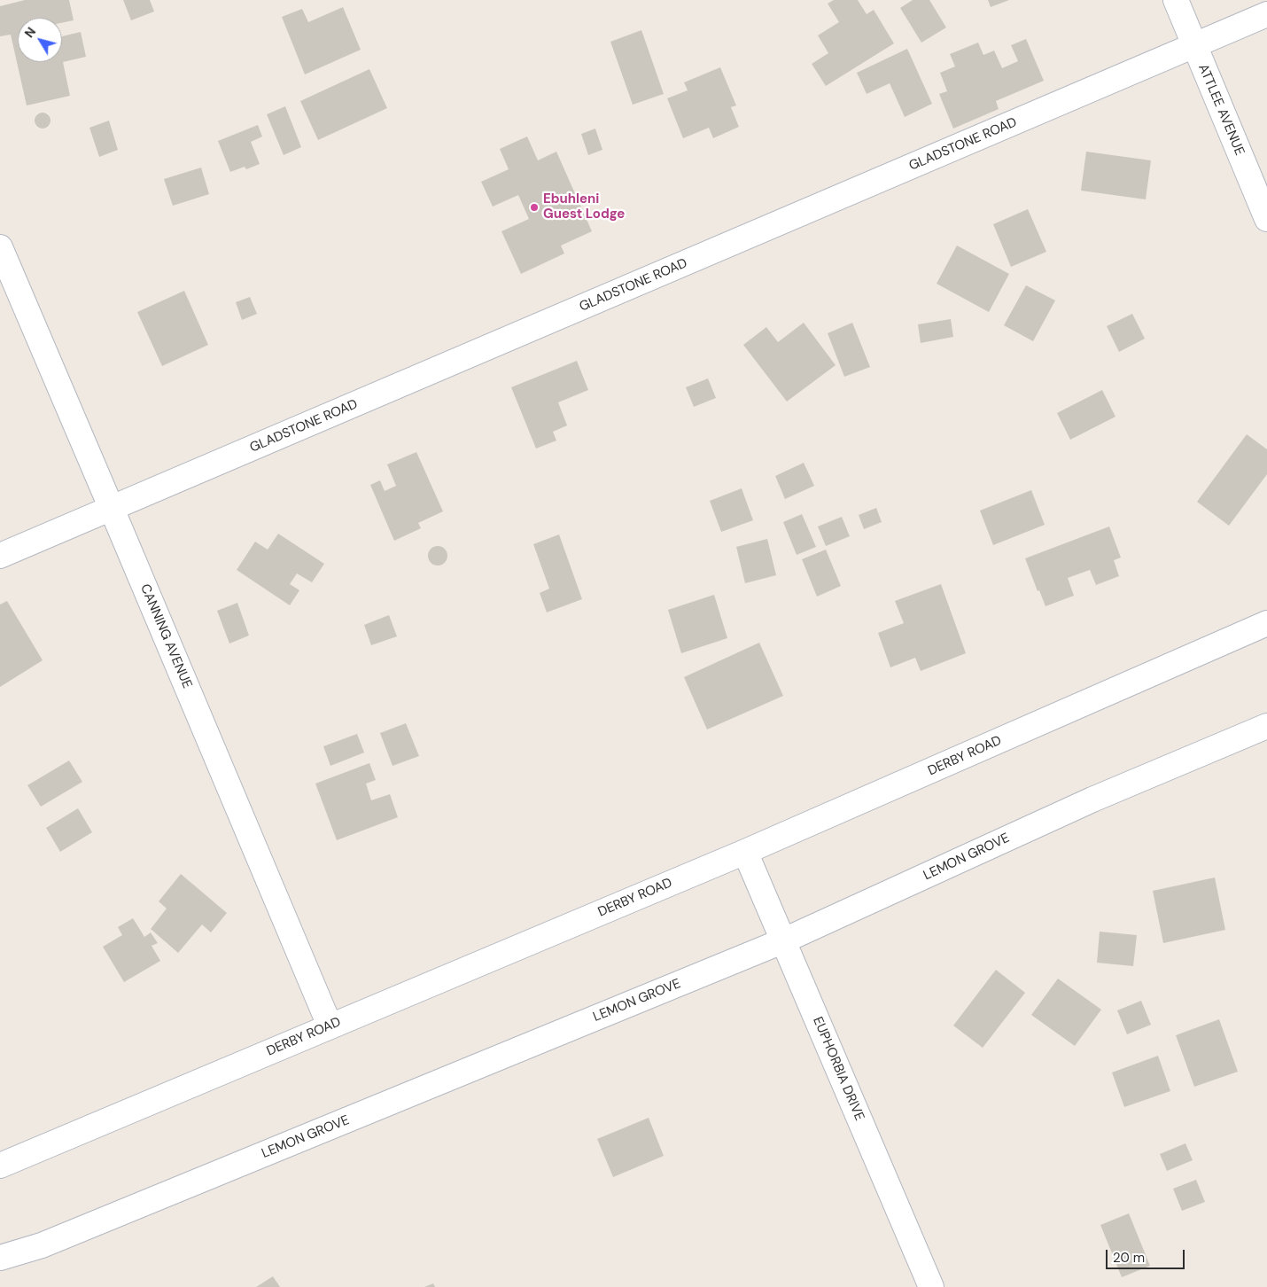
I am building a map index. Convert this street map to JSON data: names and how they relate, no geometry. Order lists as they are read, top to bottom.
{
  "streets": {
    "street": [
      "ATTLEE AVENUE",
      "GLADSTONE ROAD",
      "CANNING AVENUE",
      "DERBY ROAD",
      "LEMON GROVE",
      "EUPHORBIA DRIVE"
    ]
  },
  "crossings": [
    ["ATTLEE AVENUE", "GLADSTONE ROAD"],
    ["GLADSTONE ROAD", "CANNING AVENUE"],
    ["CANNING AVENUE", "DERBY ROAD"],
    ["DERBY ROAD", "EUPHORBIA DRIVE"],
    ["LEMON GROVE", "EUPHORBIA DRIVE"]
  ],
  "places": ["Ebuhleni Guest Lodge"],
  "scale_bar": "20 m",
  "north": "top left"
}
